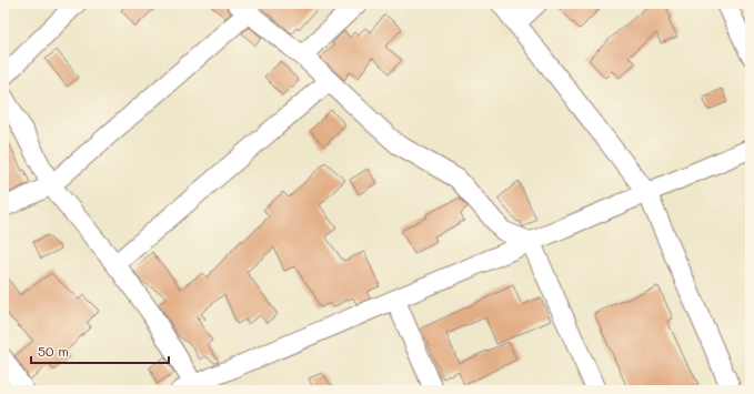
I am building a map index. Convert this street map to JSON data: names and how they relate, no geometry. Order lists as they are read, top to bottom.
{
  "scale_bar": "50 m"
}
